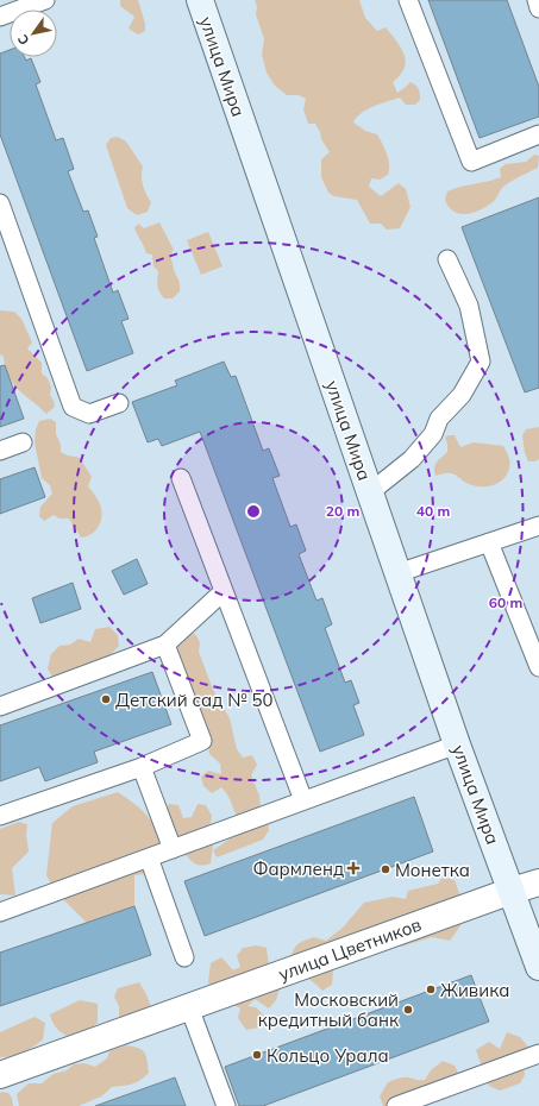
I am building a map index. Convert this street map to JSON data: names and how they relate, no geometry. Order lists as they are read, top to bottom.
{
  "streets": {
    "main road": ["улица Мира"],
    "street": ["улица Цветников"]
  },
  "crossings": [
    ["улица Мира", "улица Цветников"]
  ],
  "places": {
    "other": [
      "Детский сад № 50",
      "Монетка",
      "Живика",
      "Московский кредитный банк",
      "Кольцо Урала"
    ],
    "health": ["Фармленд"]
  },
  "north": "bottom left",
  "rings": ["20 m", "40 m", "60 m"]
}
